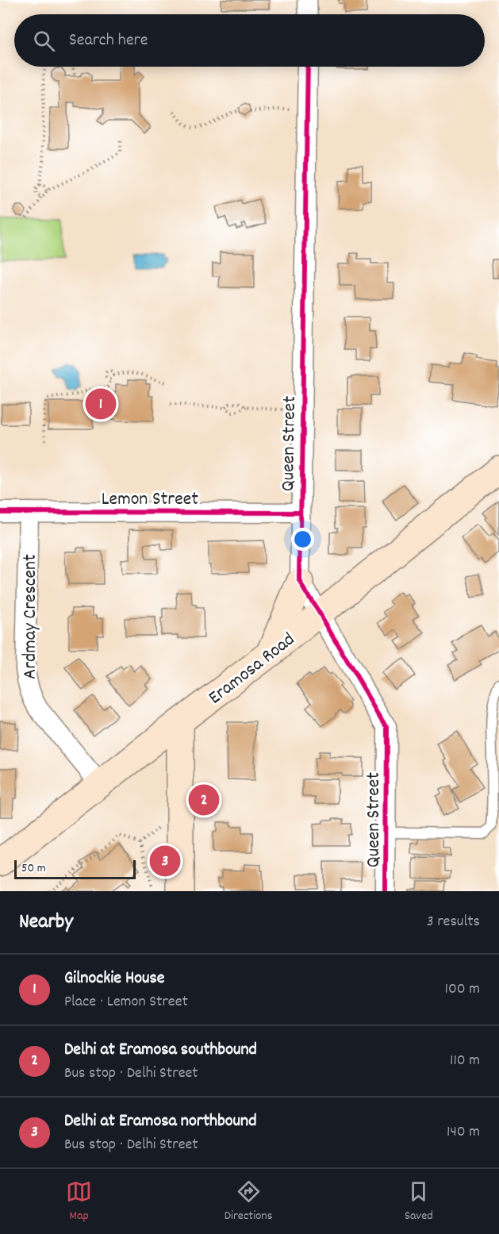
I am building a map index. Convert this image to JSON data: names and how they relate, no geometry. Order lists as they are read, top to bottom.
{
  "streets": {
    "main road": ["Eramosa Road"],
    "street": ["Queen Street", "Lemon Street", "Ardmay Crescent"]
  },
  "crossings": [
    ["Queen Street", "Lemon Street"],
    ["Queen Street", "Eramosa Road"],
    ["Lemon Street", "Ardmay Crescent"],
    ["Ardmay Crescent", "Eramosa Road"]
  ],
  "scale_bar": "50 m",
  "page": {
    "search": "Search here",
    "pins": ["1", "2", "3"],
    "scale": "50 m",
    "heading": ["Nearby", "3 results"],
    "list": [
      {
        "mark": "1",
        "name": "Gilnockie House",
        "note": "Place · Lemon Street",
        "value": "100 m"
      },
      {
        "mark": "2",
        "name": "Delhi at Eramosa southbound",
        "note": "Bus stop · Delhi Street",
        "value": "110 m"
      },
      {
        "mark": "3",
        "name": "Delhi at Eramosa northbound",
        "note": "Bus stop · Delhi Street",
        "value": "140 m"
      }
    ],
    "nav": ["Map", "Directions", "Saved"]
  }
}
